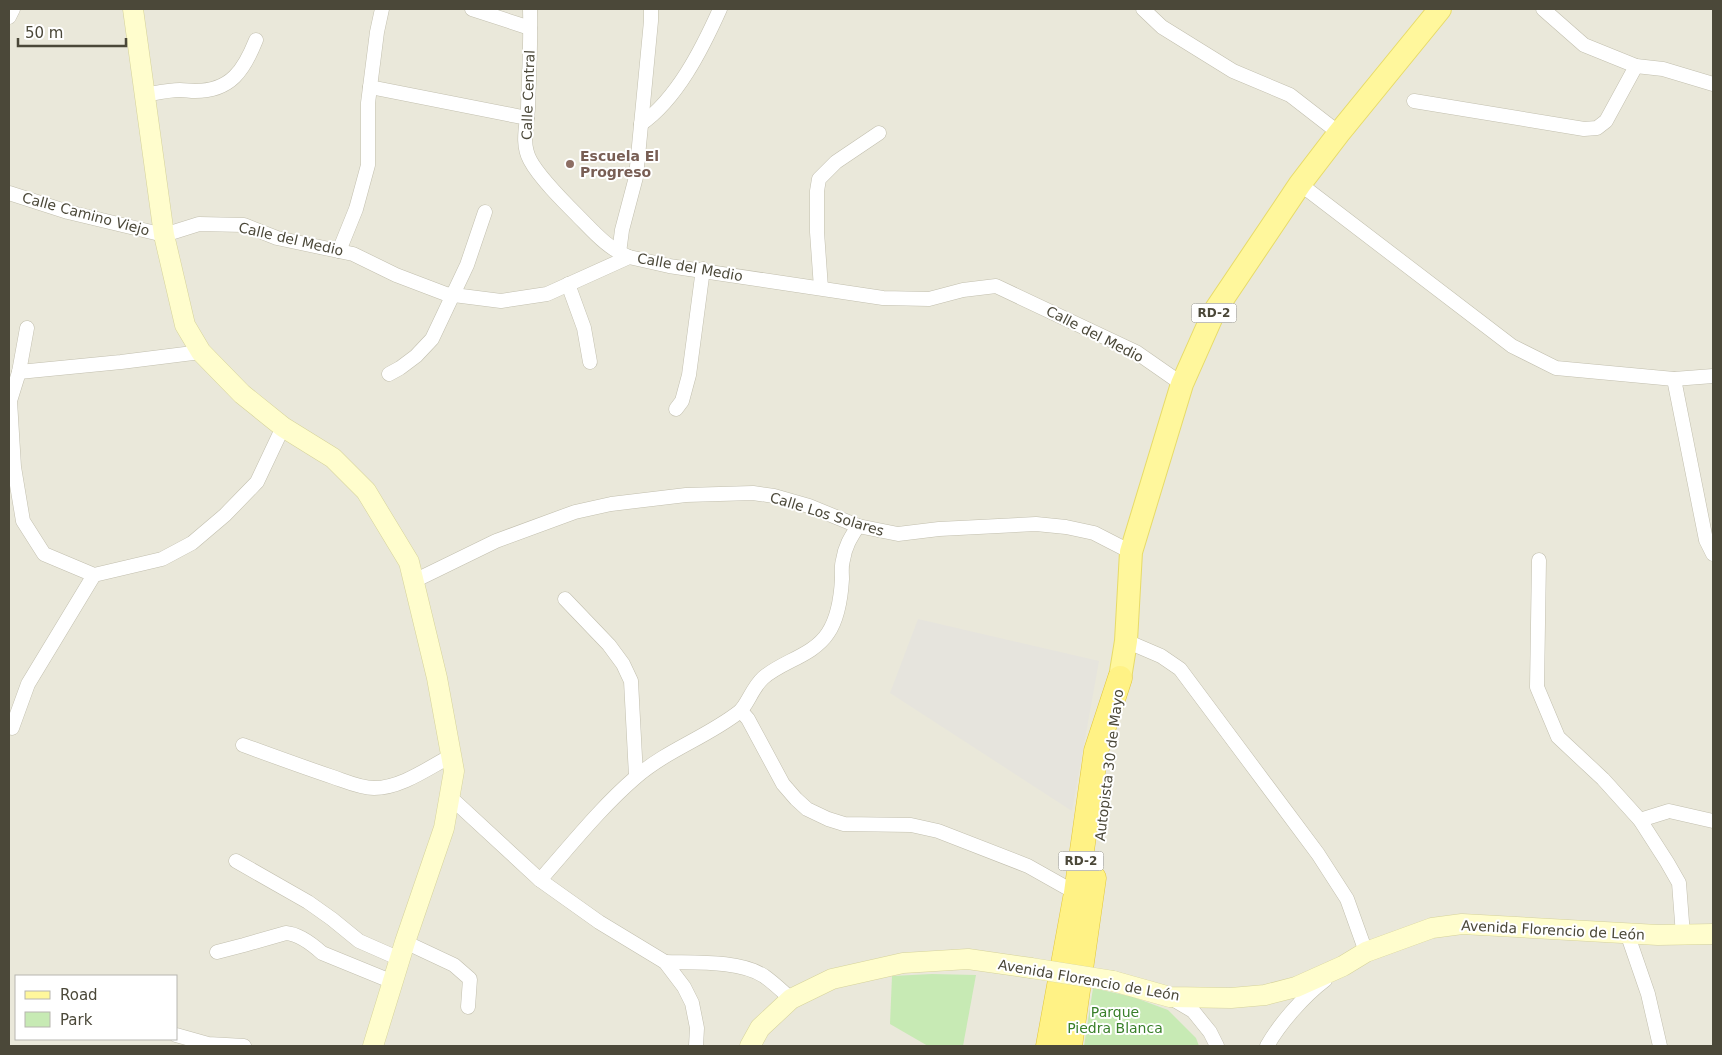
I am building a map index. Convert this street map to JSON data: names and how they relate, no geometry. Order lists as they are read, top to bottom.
{
  "streets": {
    "highway": ["RD-2", "Autopista 30 de Mayo"],
    "main road": ["Avenida Florencio de León"],
    "street": [
      "Calle Central",
      "Calle Camino Viejo",
      "Calle del Medio",
      "Calle Los Solares"
    ]
  },
  "crossings": [
    ["Calle Central", "Calle del Medio"],
    ["Calle Camino Viejo", "Calle del Medio"],
    ["Calle del Medio", "RD-2"],
    ["RD-2", "Calle Los Solares"],
    ["RD-2", "Autopista 30 de Mayo"]
  ],
  "parks": ["Parque Piedra Blanca"],
  "places": ["Escuela El Progreso"],
  "legend": ["Road", "Park"],
  "scale_bar": "50 m"
}
